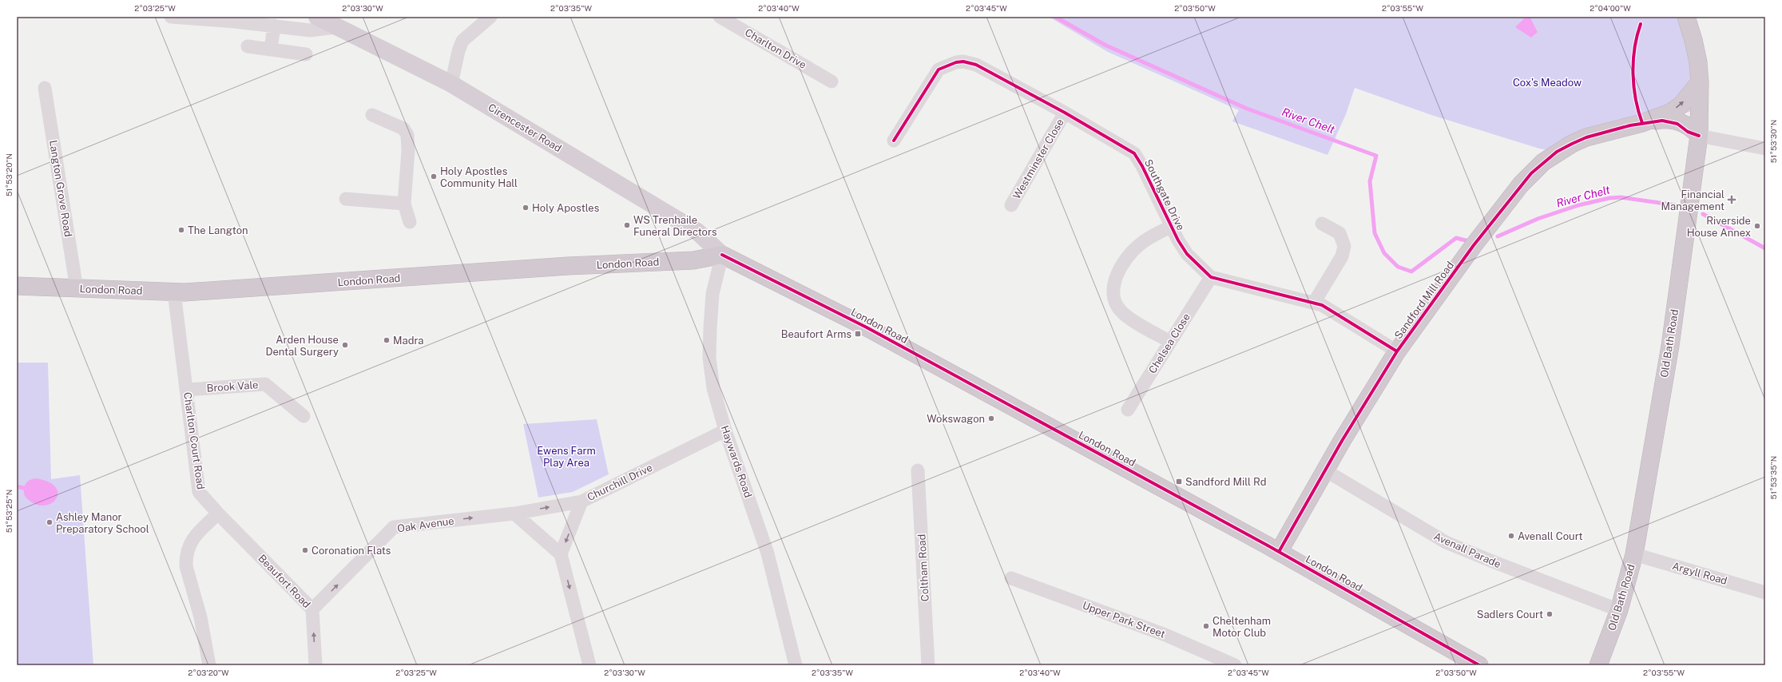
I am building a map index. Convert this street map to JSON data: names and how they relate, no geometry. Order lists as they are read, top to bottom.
{
  "streets": {
    "highway": ["London Road", "Sandford Mill Road", "Old Bath Road"],
    "main road": ["Cirencester Road"],
    "street": [
      "Charlton Drive",
      "Westminster Close",
      "Langton Grove Road",
      "Southgate Drive",
      "Chelsea Close",
      "Brook Vale",
      "Charlton Court Road",
      "Haywards Road",
      "Churchill Drive",
      "Oak Avenue",
      "Avenall Parade",
      "Coltham Road",
      "Argyll Road",
      "Beaufort Road",
      "Upper Park Street"
    ]
  },
  "crossings": [
    ["Cirencester Road", "London Road"],
    ["Cirencester Road", "Haywards Road"],
    ["Westminster Close", "Southgate Drive"],
    ["Langton Grove Road", "London Road"],
    ["Southgate Drive", "Sandford Mill Road"],
    ["Southgate Drive", "Chelsea Close"],
    ["London Road", "Sandford Mill Road"],
    ["London Road", "Charlton Court Road"],
    ["London Road", "Haywards Road"],
    ["Sandford Mill Road", "Old Bath Road"],
    ["Sandford Mill Road", "Avenall Parade"],
    ["Old Bath Road", "Avenall Parade"],
    ["Old Bath Road", "Argyll Road"],
    ["Brook Vale", "Charlton Court Road"],
    ["Charlton Court Road", "Beaufort Road"],
    ["Haywards Road", "Churchill Drive"],
    ["Churchill Drive", "Oak Avenue"],
    ["Oak Avenue", "Beaufort Road"]
  ],
  "one_way": ["Oak Avenue"],
  "water": ["River Chelt"],
  "parks": ["Cox's Meadow", "Ewens Farm Play Area"],
  "places": {
    "other": [
      "Holy Apostles Community Hall",
      "Holy Apostles",
      "WS Trenhaile Funeral Directors",
      "Riverside House Annex",
      "The Langton",
      "Madra",
      "Arden House Dental Surgery",
      "Wokswagon",
      "Ashley Manor Preparatory School",
      "Avenall Court",
      "Coronation Flats",
      "Sadlers Court",
      "Cheltenham Motor Club"
    ],
    "health": ["Financial Management"],
    "transit": ["Beaufort Arms", "Sandford Mill Rd"]
  },
  "coordinates": [
    "2°03'25\"W",
    "2°03'30\"W",
    "2°03'35\"W",
    "2°03'40\"W",
    "2°03'45\"W",
    "2°03'50\"W",
    "2°03'55\"W",
    "2°04'00\"W",
    "51°53'30\"N",
    "51°53'20\"N",
    "51°53'35\"N",
    "51°53'25\"N",
    "2°03'20\"W"
  ]
}
